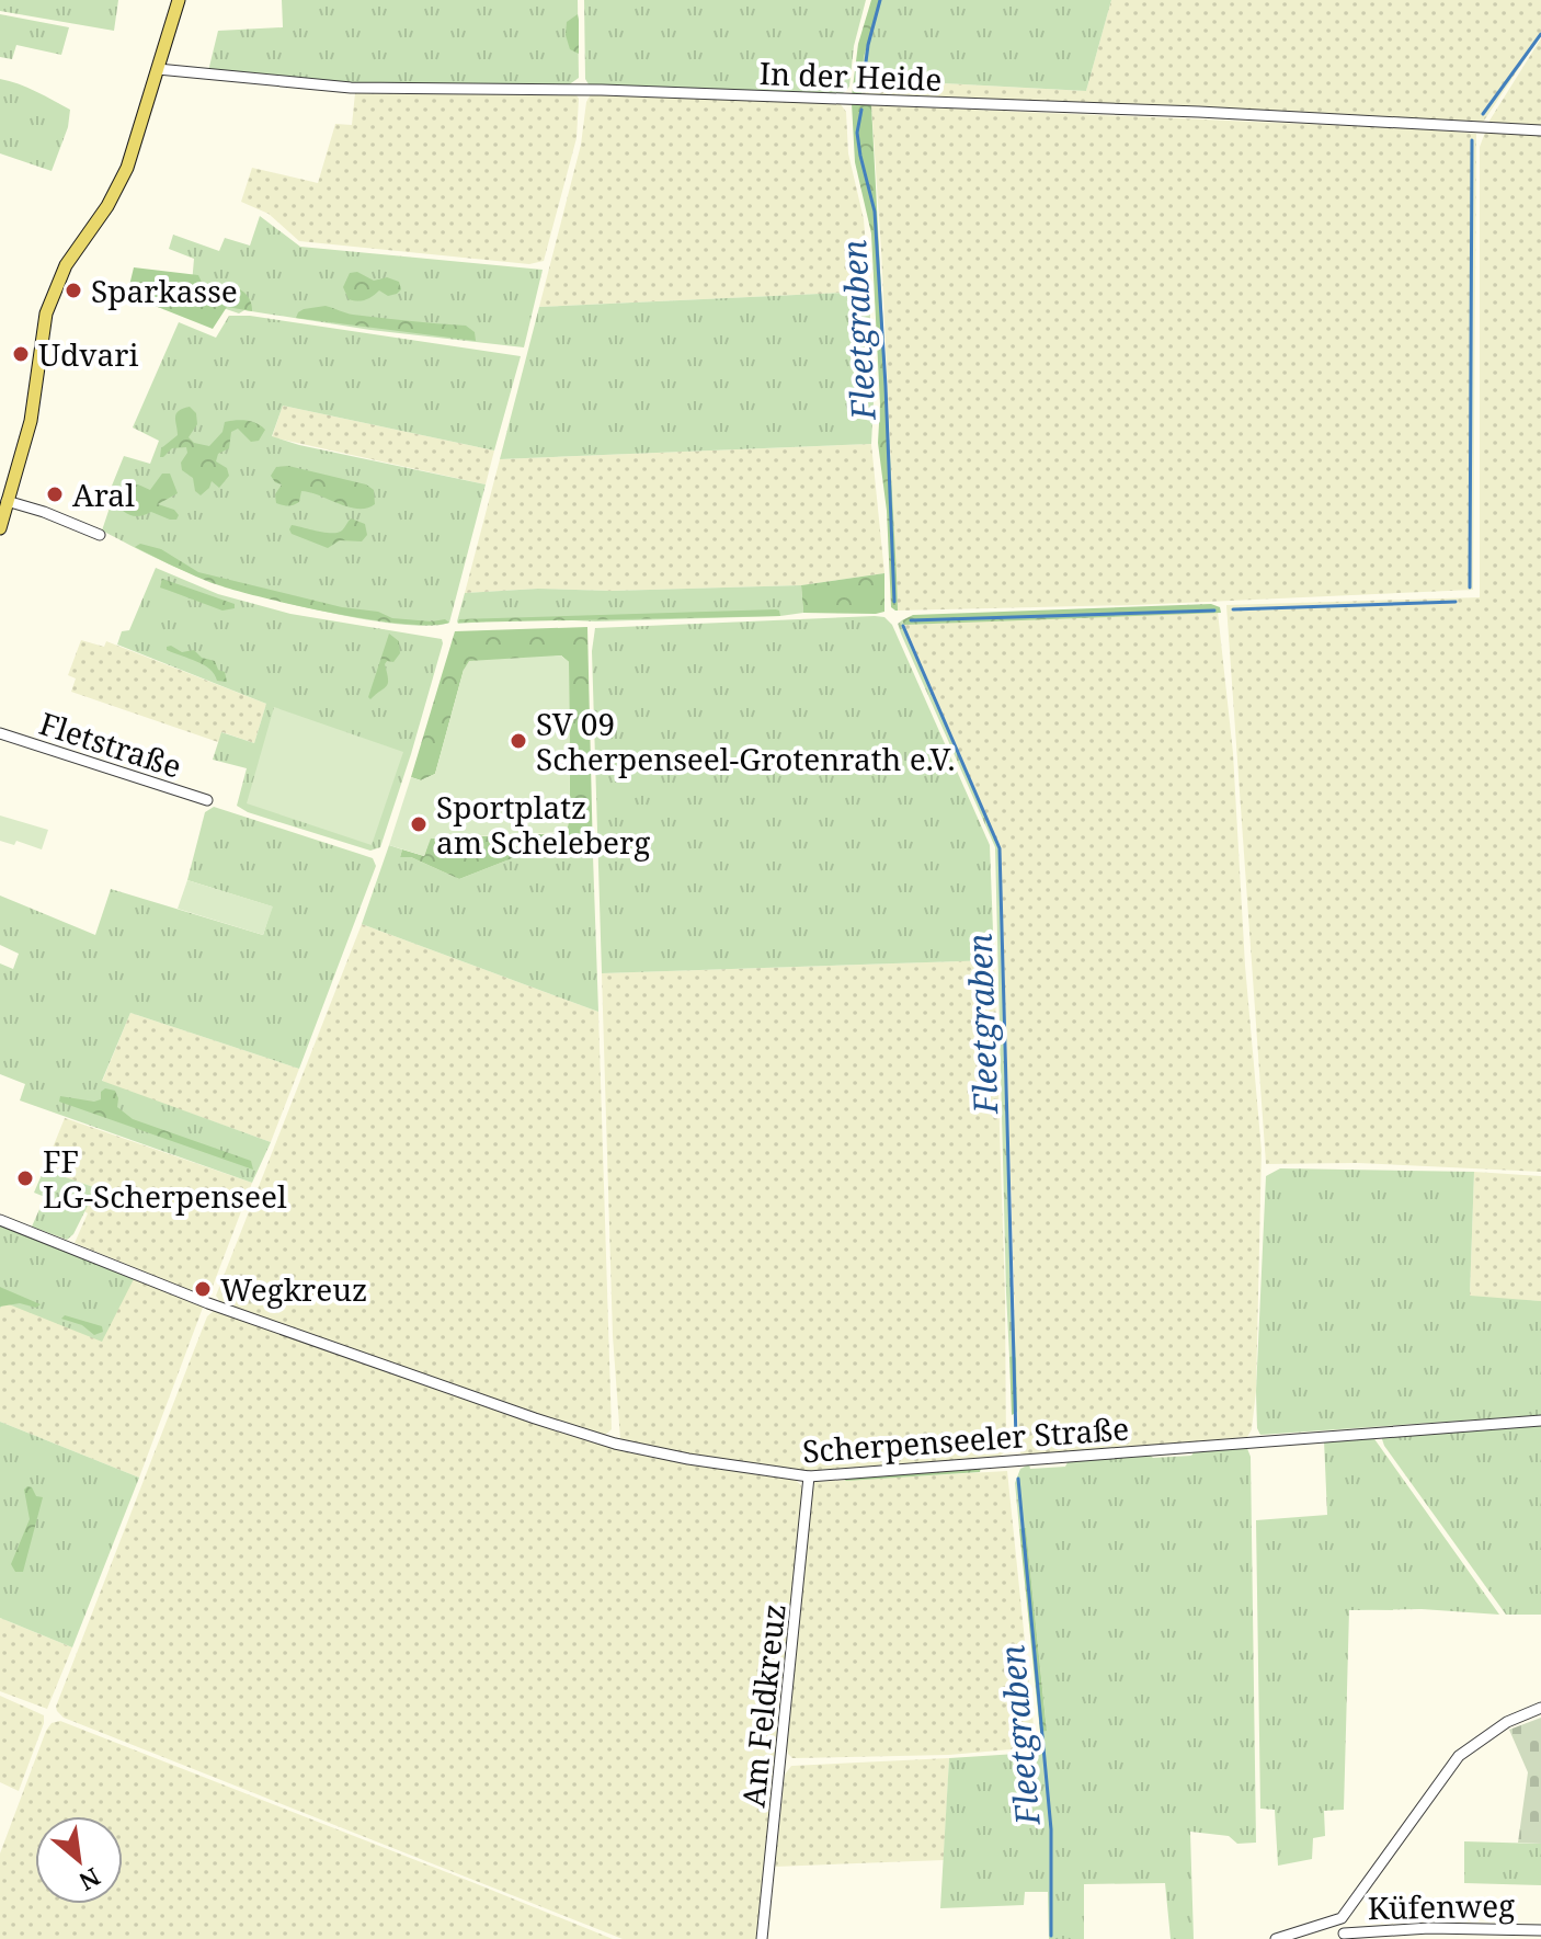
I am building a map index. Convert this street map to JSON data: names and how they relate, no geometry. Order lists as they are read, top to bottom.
{
  "streets": {
    "street": [
      "In der Heide",
      "Fletstraße",
      "Scherpenseeler Straße",
      "Am Feldkreuz",
      "Küfenweg"
    ]
  },
  "crossings": [
    ["Scherpenseeler Straße", "Am Feldkreuz"]
  ],
  "water": ["Fleetgraben"],
  "places": [
    "Sparkasse",
    "Udvari",
    "Aral",
    "SV 09 Scherpenseel-Grotenrath e.V.",
    "Sportplatz am Scheleberg",
    "FF LG-Scherpenseel",
    "Wegkreuz"
  ],
  "north": "bottom right"
}
